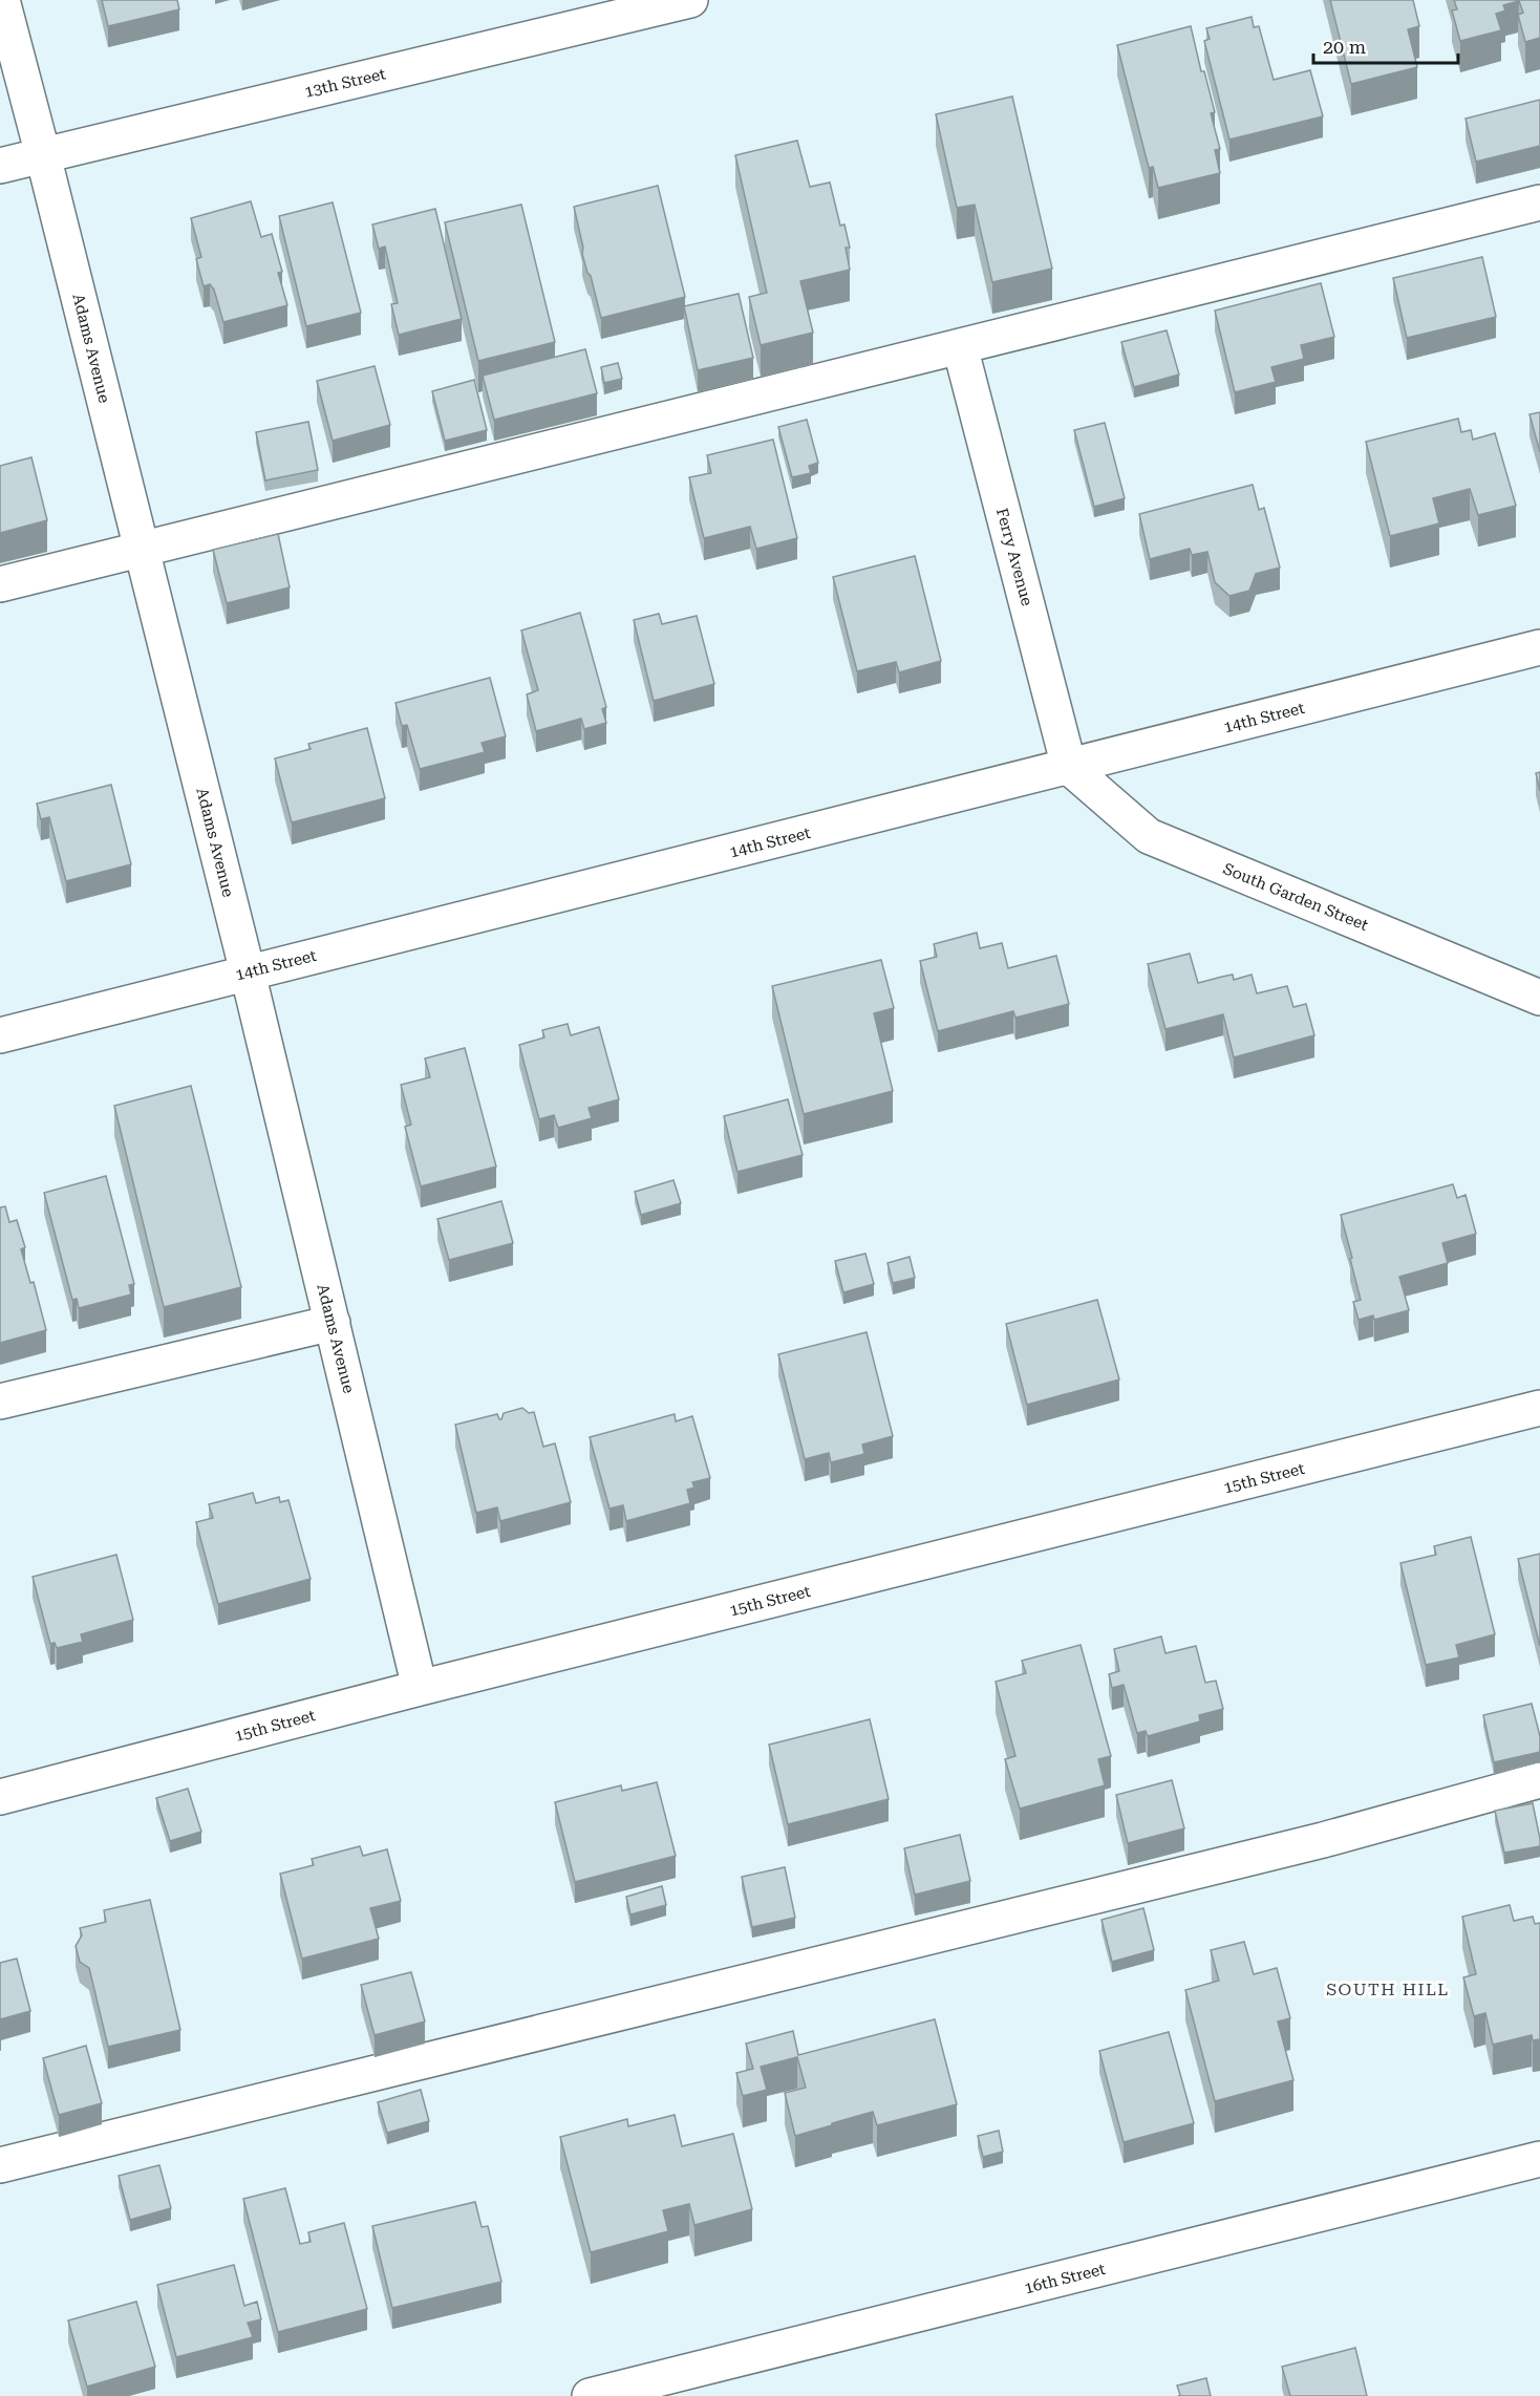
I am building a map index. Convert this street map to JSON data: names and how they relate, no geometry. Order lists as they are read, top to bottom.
{
  "streets": {
    "street": [
      "13th Street",
      "Adams Avenue",
      "Ferry Avenue",
      "14th Street",
      "South Garden Street",
      "15th Street",
      "16th Street"
    ]
  },
  "crossings": [
    ["13th Street", "Adams Avenue"],
    ["Adams Avenue", "14th Street"],
    ["Adams Avenue", "15th Street"],
    ["Ferry Avenue", "14th Street"],
    ["Ferry Avenue", "South Garden Street"],
    ["14th Street", "South Garden Street"]
  ],
  "districts": ["SOUTH HILL"],
  "scale_bar": "20 m"
}
